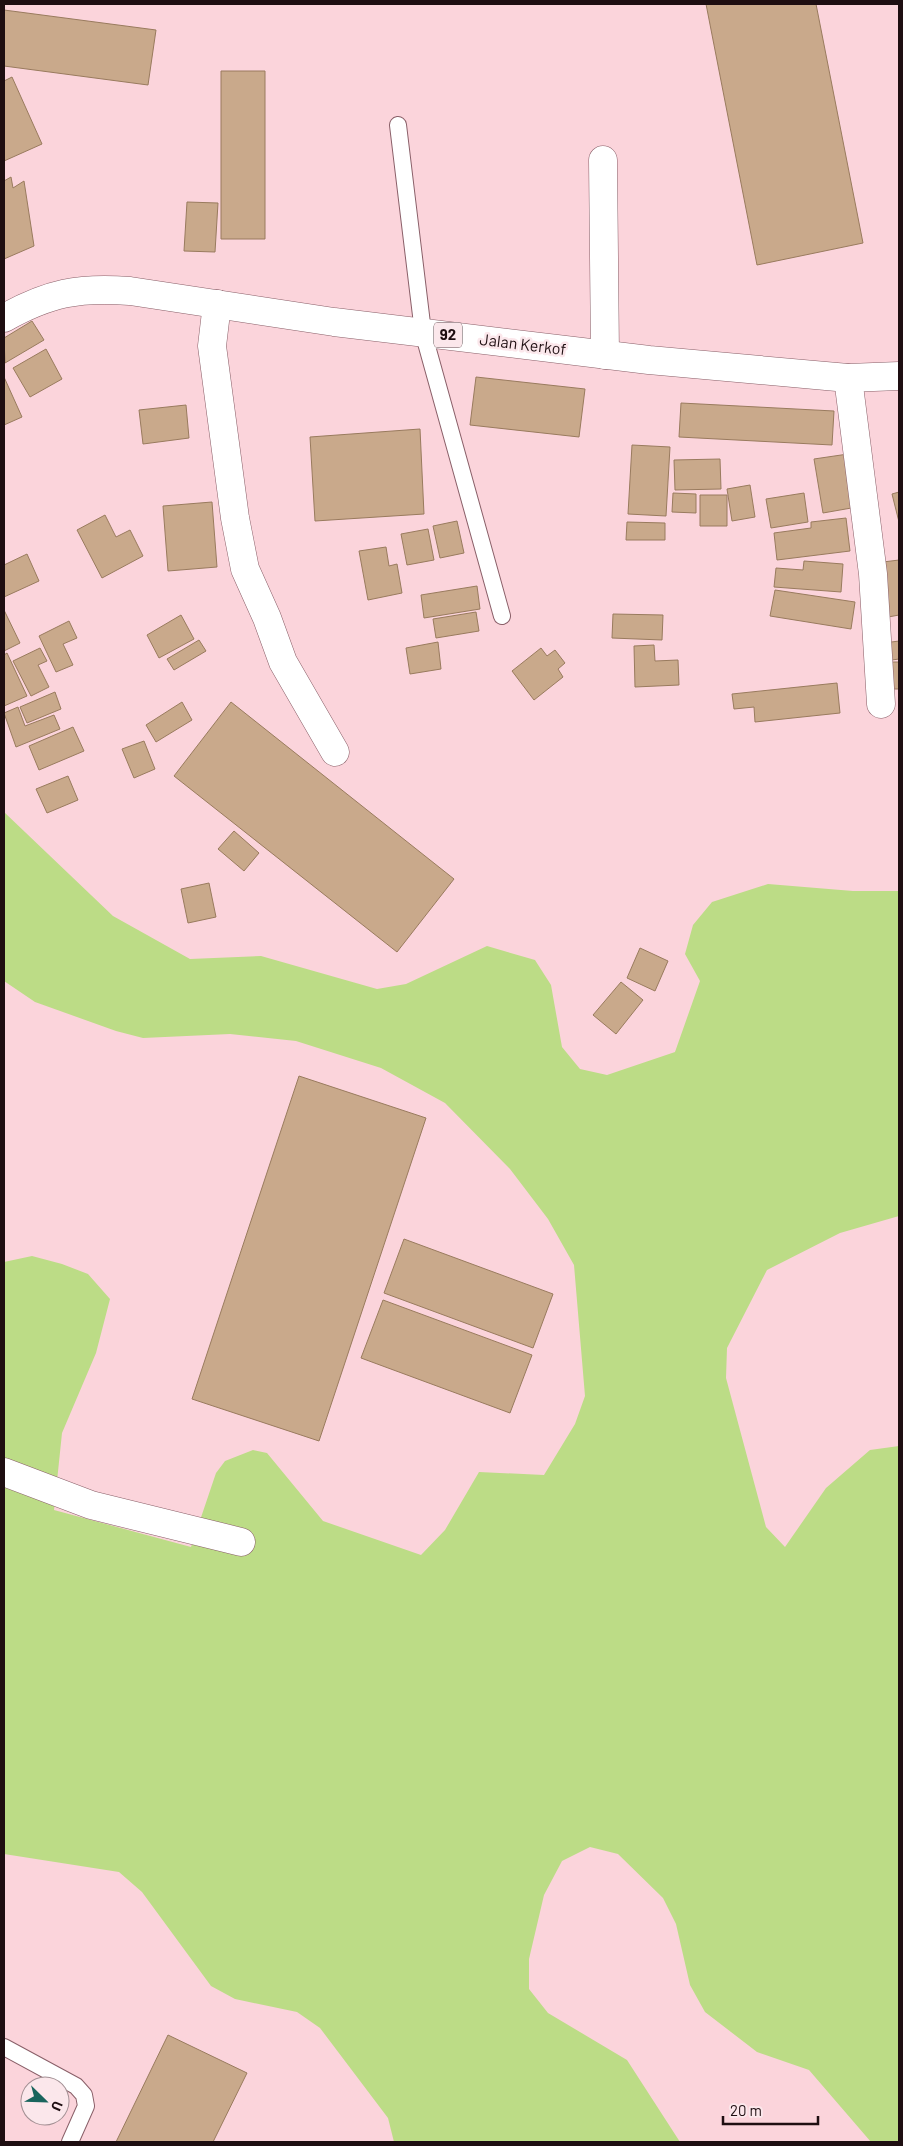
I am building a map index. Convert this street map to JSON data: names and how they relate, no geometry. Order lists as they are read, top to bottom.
{
  "streets": {
    "street": ["92", "Jalan Kerkof"]
  },
  "scale_bar": "20 m",
  "north": "bottom right"
}
